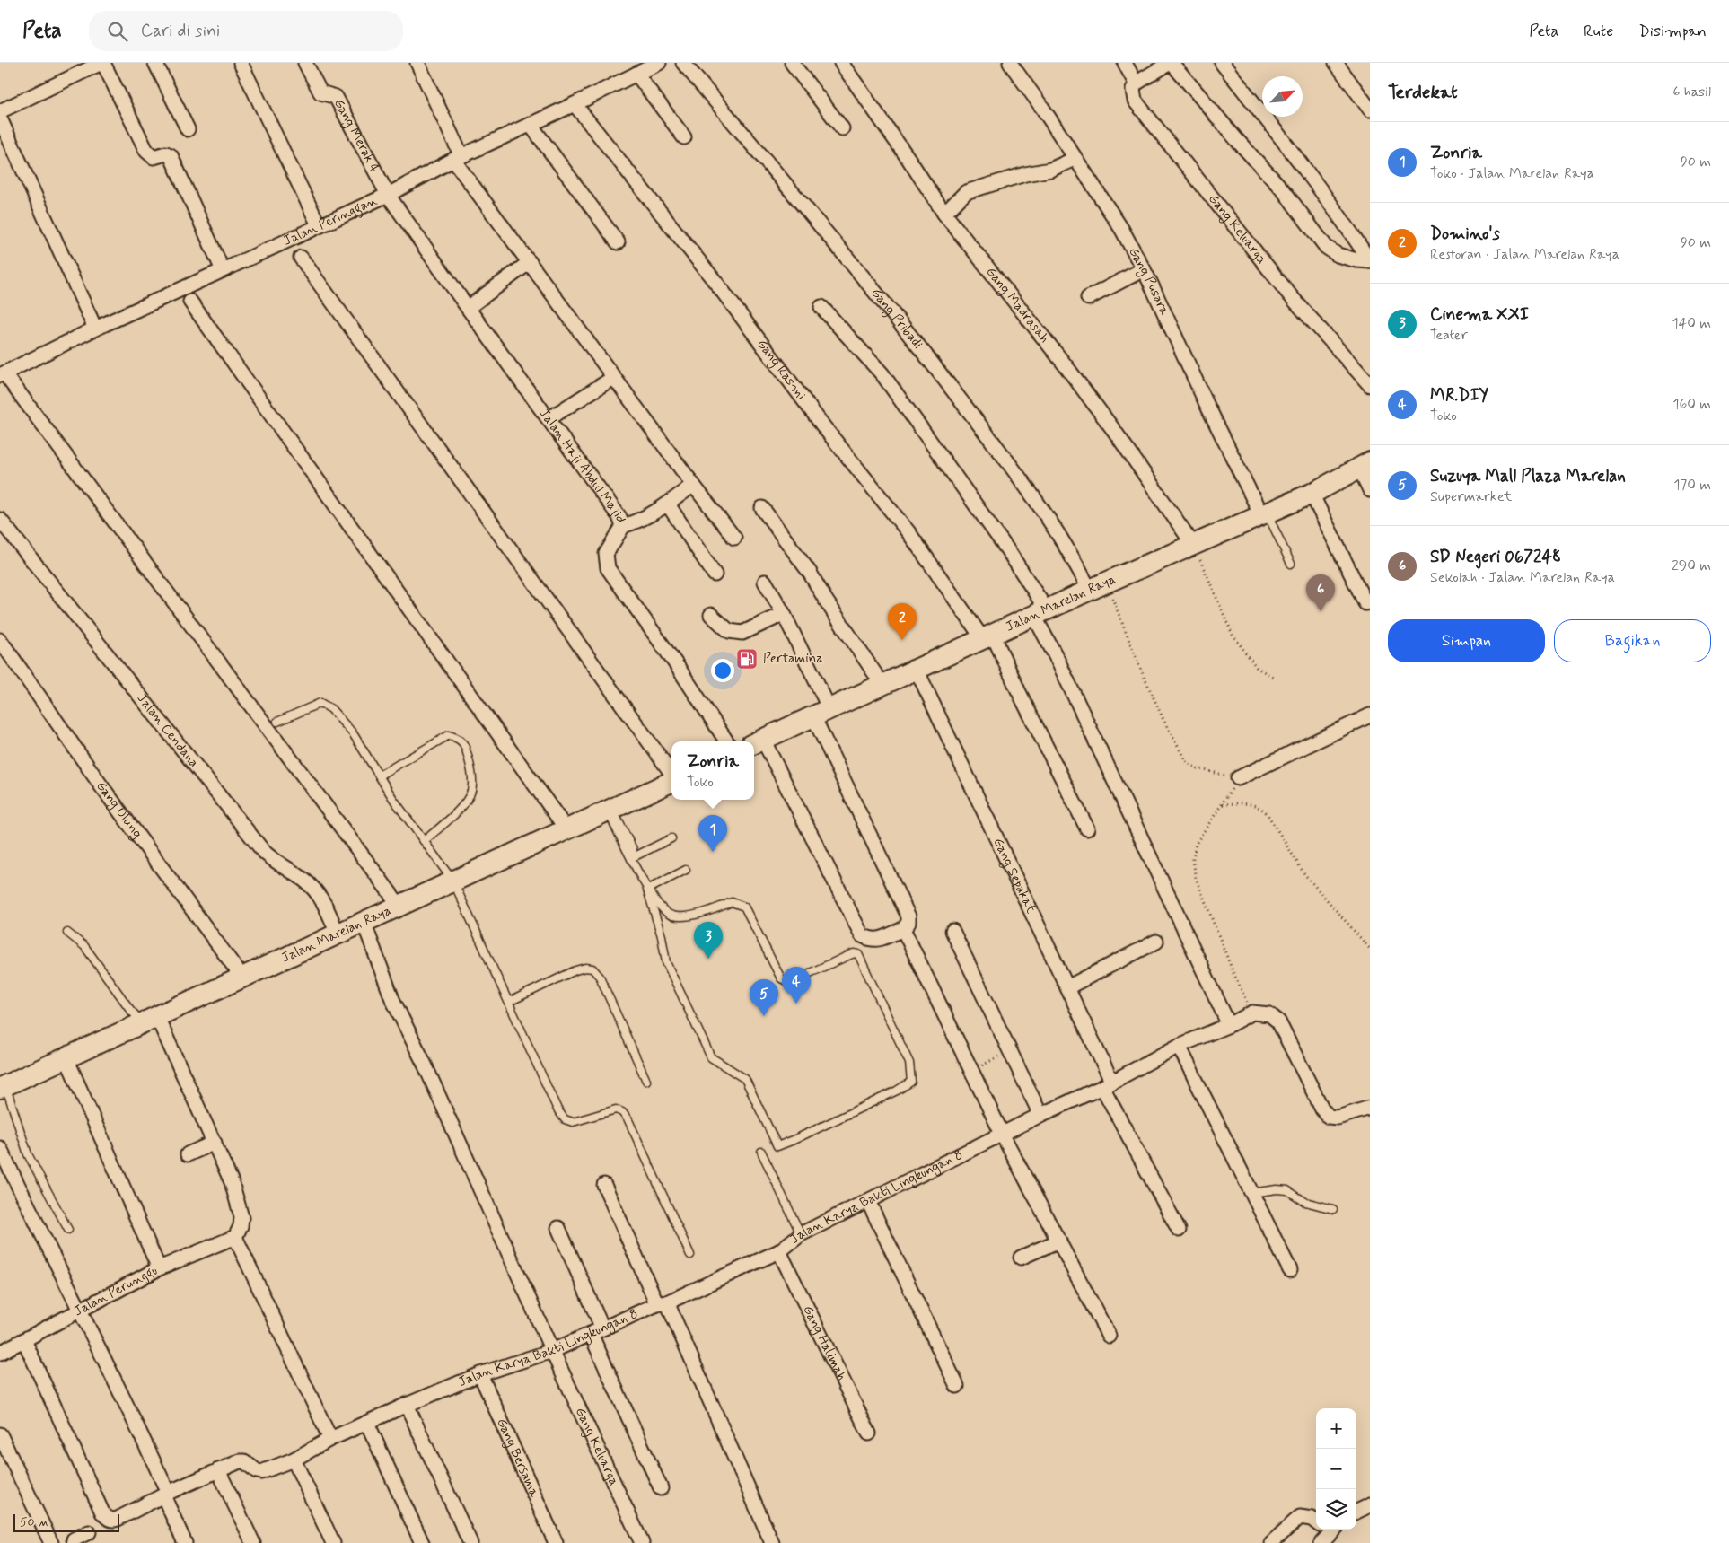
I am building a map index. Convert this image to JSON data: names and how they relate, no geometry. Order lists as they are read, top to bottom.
{
  "streets": {
    "main road": ["Jalan Marelan Raya"],
    "street": [
      "Gang Merak 4",
      "Jalan Peringgan",
      "Gang Keluarga",
      "Gang Pusara",
      "Gang Madrasah",
      "Gang Pribadi",
      "Gang Rasmi",
      "Jalan Haji Abdul Majid",
      "Jalan Cendana",
      "Gang Ulung",
      "Gang Sepakat",
      "Jalan Karya Bakti Lingkungan 8",
      "Jalan Perunggu",
      "Gang Halimah",
      "Gang Bersama"
    ]
  },
  "crossings": [
    ["Gang Merak 4", "Jalan Peringgan"],
    ["Gang Merak 4", "Jalan Haji Abdul Majid"],
    ["Jalan Peringgan", "Gang Rasmi"],
    ["Jalan Peringgan", "Jalan Haji Abdul Majid"],
    ["Gang Keluarga", "Jalan Marelan Raya"],
    ["Gang Keluarga", "Jalan Karya Bakti Lingkungan 8"],
    ["Gang Pusara", "Jalan Marelan Raya"],
    ["Gang Madrasah", "Jalan Marelan Raya"],
    ["Gang Pribadi", "Jalan Marelan Raya"],
    ["Gang Rasmi", "Jalan Marelan Raya"],
    ["Jalan Marelan Raya", "Jalan Cendana"],
    ["Jalan Marelan Raya", "Gang Ulung"],
    ["Jalan Marelan Raya", "Gang Sepakat"],
    ["Gang Sepakat", "Jalan Karya Bakti Lingkungan 8"],
    ["Jalan Karya Bakti Lingkungan 8", "Gang Halimah"],
    ["Jalan Karya Bakti Lingkungan 8", "Gang Bersama"]
  ],
  "places": {
    "fuel station": ["Pertamina"]
  },
  "scale_bar": "50 m",
  "north": "top right",
  "page": {
    "header": "Peta",
    "search": "Cari di sini",
    "nav": ["Peta", "Rute", "Disimpan"],
    "heading": ["Terdekat", "6 hasil"],
    "list": [
      {
        "mark": "1",
        "name": "Zonria",
        "note": "Toko · Jalan Marelan Raya",
        "value": "90 m"
      },
      {
        "mark": "2",
        "name": "Domino's",
        "note": "Restoran · Jalan Marelan Raya",
        "value": "90 m"
      },
      {
        "mark": "3",
        "name": "Cinema XXI",
        "note": "Teater",
        "value": "140 m"
      },
      {
        "mark": "4",
        "name": "MR.DIY",
        "note": "Toko",
        "value": "160 m"
      },
      {
        "mark": "5",
        "name": "Suzuya Mall Plaza Marelan",
        "note": "Supermarket",
        "value": "170 m"
      },
      {
        "mark": "6",
        "name": "SD Negeri 067248",
        "note": "Sekolah · Jalan Marelan Raya",
        "value": "290 m"
      }
    ],
    "pins": [
      "6",
      "2",
      "1",
      "3",
      "4",
      "5"
    ],
    "buttons": ["Simpan", "Bagikan"],
    "popup": ["Zonria", "Toko"],
    "map_buttons": ["+", "−"],
    "scale": "50 m"
  }
}
